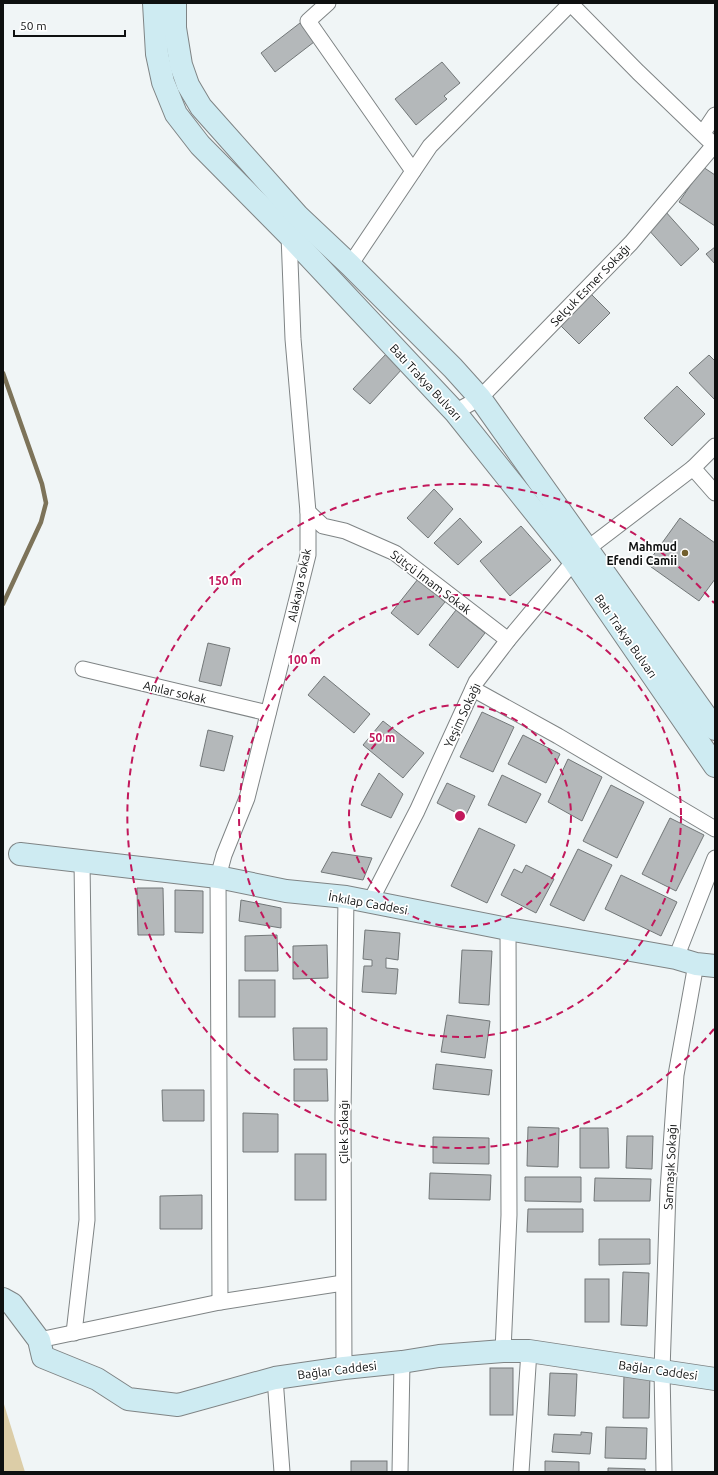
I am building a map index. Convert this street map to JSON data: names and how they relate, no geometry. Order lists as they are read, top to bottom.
{
  "streets": {
    "main road": ["Batı Trakya Bulvarı", "İnkılap Caddesi", "Bağlar Caddesi"],
    "street": [
      "Selçuk Esmer Sokağı",
      "Sütçü İmam Sokak",
      "Alakaya sokak",
      "Anılar sokak",
      "Yeşim Sokağı",
      "Çilek Sokağı",
      "Sarmaşık Sokağı"
    ]
  },
  "crossings": [
    ["Selçuk Esmer Sokağı", "Batı Trakya Bulvarı"],
    ["Batı Trakya Bulvarı", "Alakaya sokak"],
    ["Batı Trakya Bulvarı", "Yeşim Sokağı"],
    ["Sütçü İmam Sokak", "Alakaya sokak"],
    ["Sütçü İmam Sokak", "Yeşim Sokağı"],
    ["Alakaya sokak", "Anılar sokak"],
    ["Alakaya sokak", "İnkılap Caddesi"],
    ["Yeşim Sokağı", "İnkılap Caddesi"],
    ["İnkılap Caddesi", "Çilek Sokağı"],
    ["İnkılap Caddesi", "Sarmaşık Sokağı"],
    ["Çilek Sokağı", "Bağlar Caddesi"],
    ["Sarmaşık Sokağı", "Bağlar Caddesi"]
  ],
  "places": ["Mahmud Efendi Camii"],
  "scale_bar": "50 m",
  "rings": ["150 m", "100 m", "50 m"]
}
